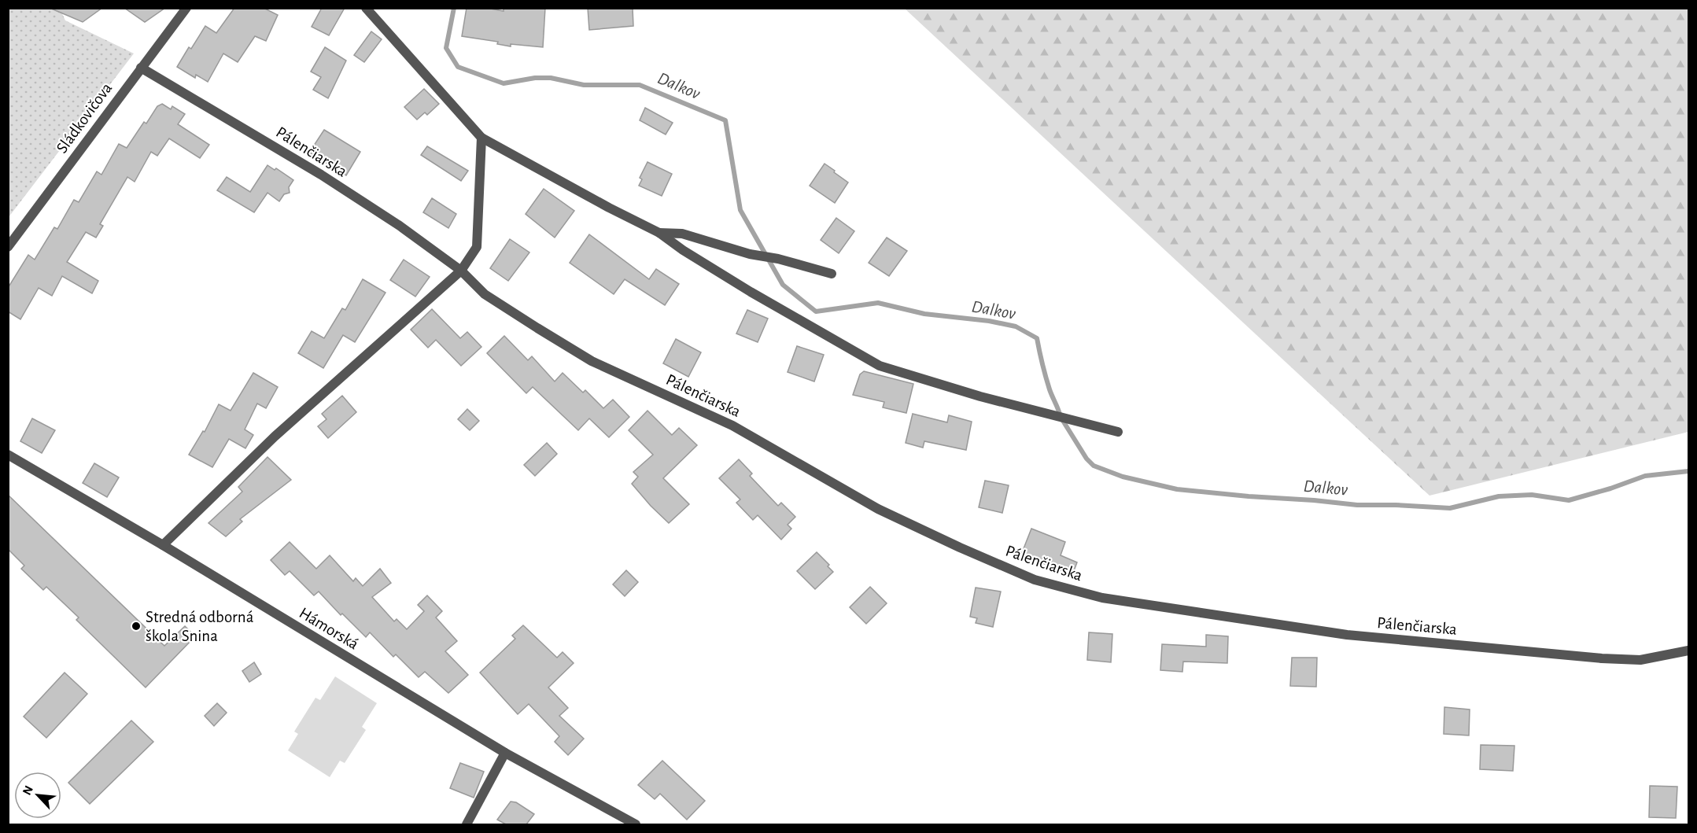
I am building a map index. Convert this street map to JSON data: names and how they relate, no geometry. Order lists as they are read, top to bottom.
{
  "streets": {
    "street": ["Sládkovičova", "Pálenčiarska", "Hámorská"]
  },
  "crossings": [
    ["Sládkovičova", "Pálenčiarska"]
  ],
  "water": ["Dalkov"],
  "places": ["Stredná odborná škola Snina"],
  "north": "top left"
}
